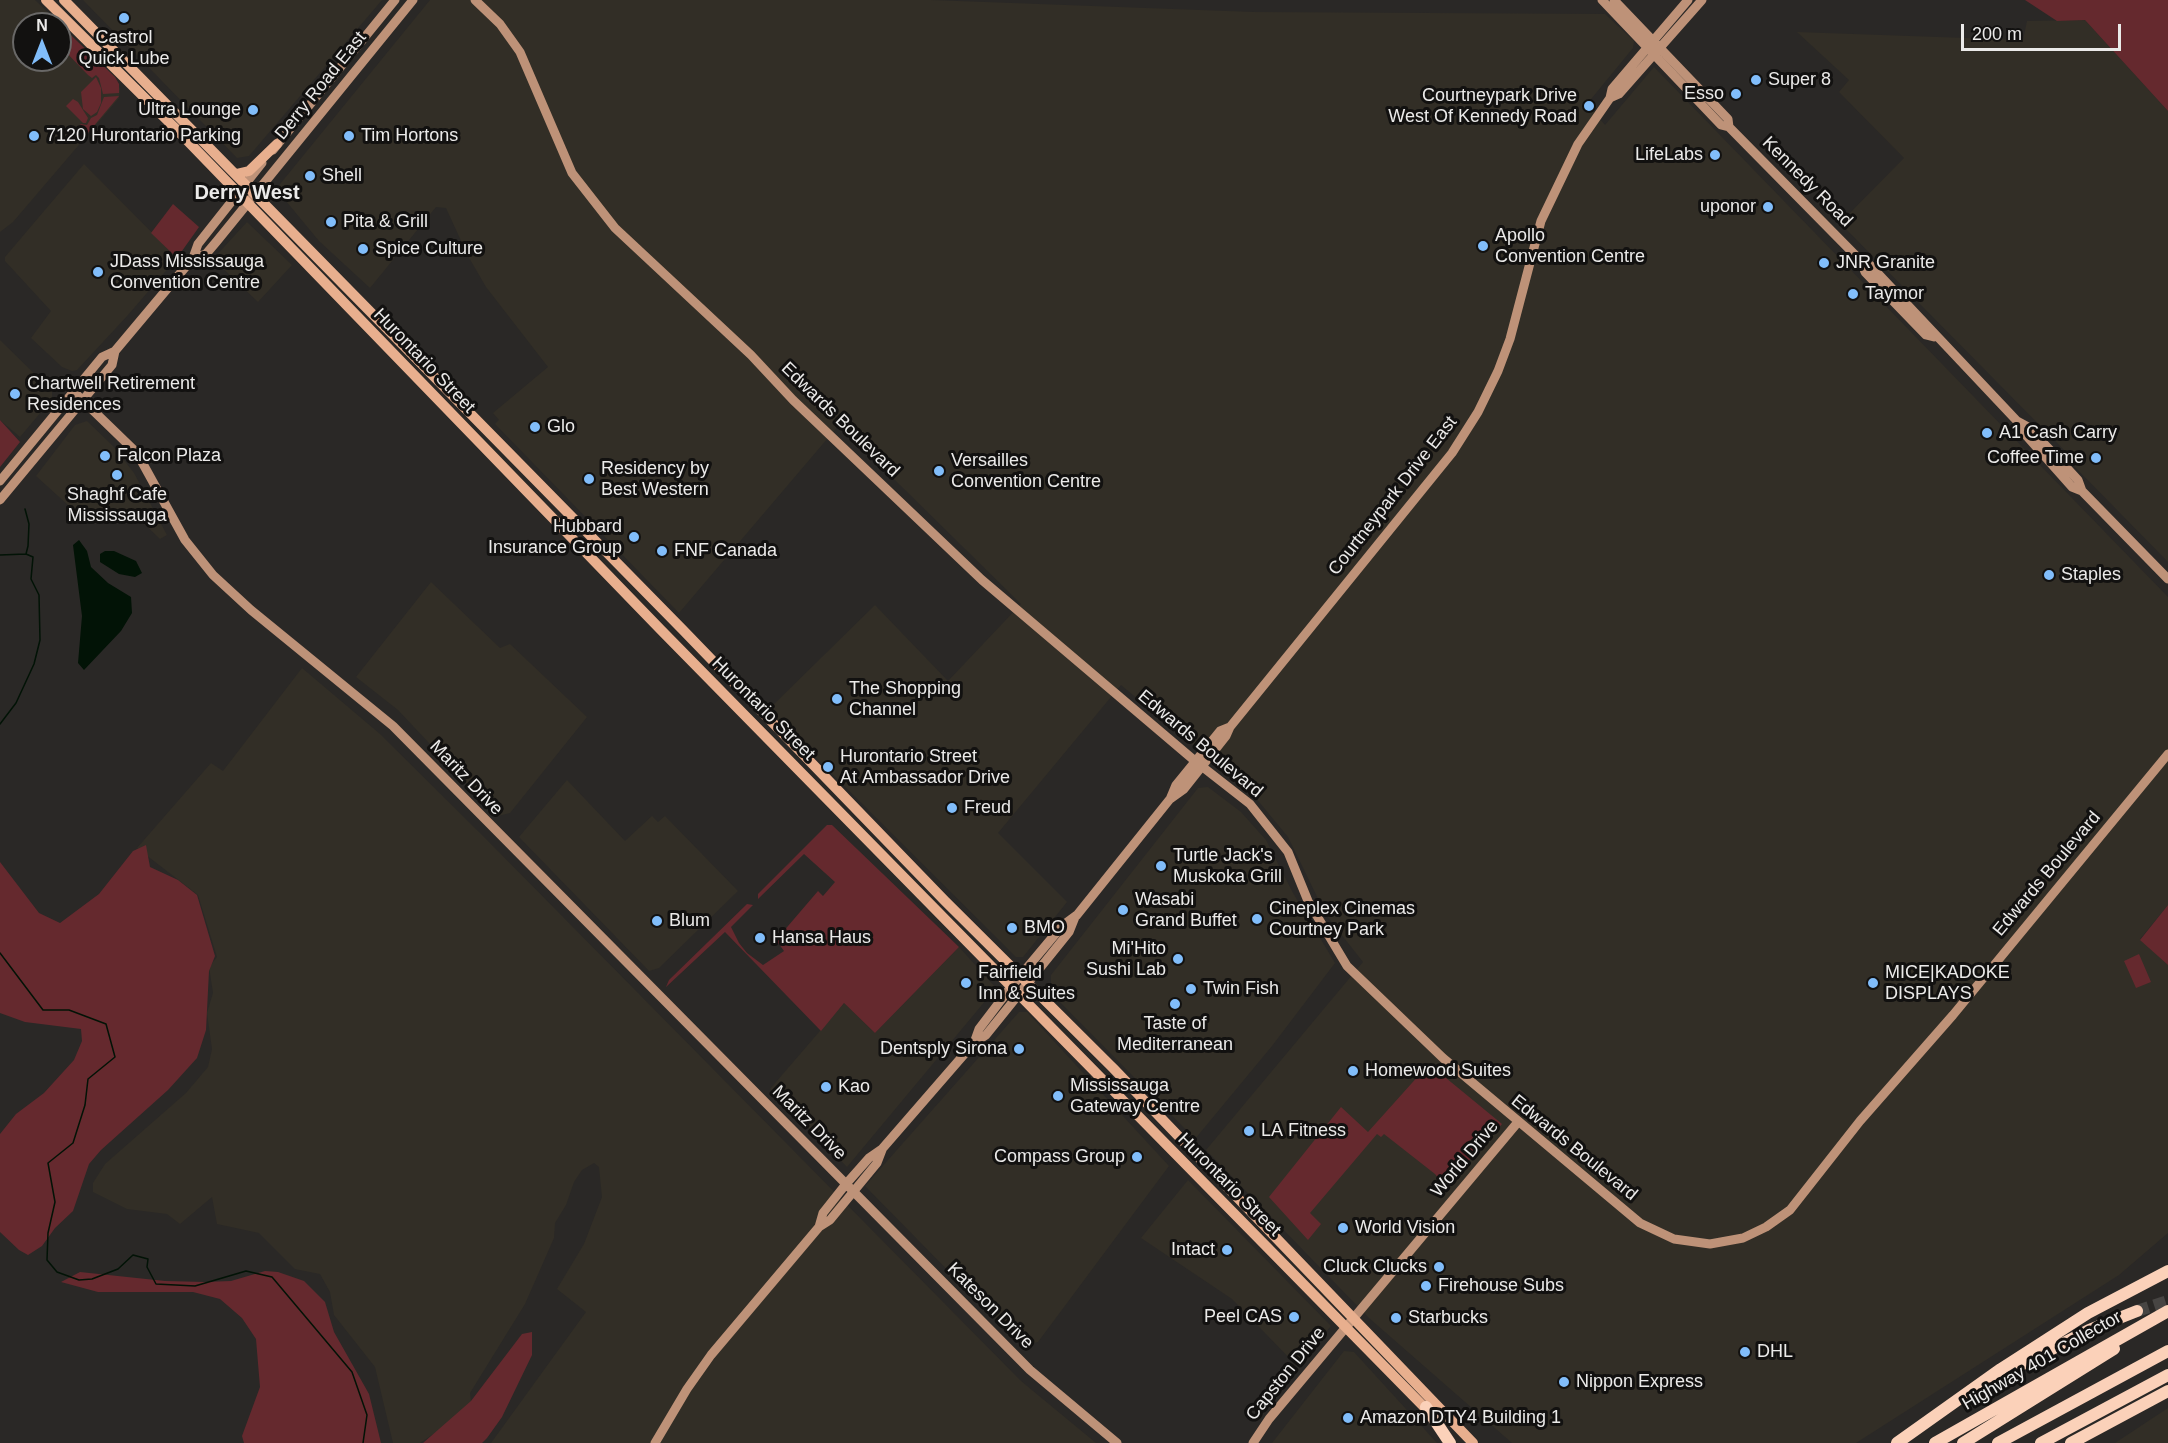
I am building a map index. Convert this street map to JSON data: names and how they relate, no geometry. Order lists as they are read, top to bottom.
{
  "streets": {
    "highway": ["Highway 401 Collector"],
    "main road": ["Hurontario Street"],
    "street": [
      "Derry Road East",
      "Kennedy Road",
      "Edwards Boulevard",
      "Courtneypark Drive East",
      "Maritz Drive",
      "World Drive",
      "Kateson Drive",
      "Capston Drive"
    ]
  },
  "crossings": [
    ["Derry Road East", "Hurontario Street"],
    ["Kennedy Road", "Courtneypark Drive East"],
    ["Hurontario Street", "Courtneypark Drive East"],
    ["Hurontario Street", "World Drive"],
    ["Hurontario Street", "Capston Drive"],
    ["Edwards Boulevard", "Courtneypark Drive East"],
    ["Edwards Boulevard", "World Drive"],
    ["Maritz Drive", "Kateson Drive"],
    ["World Drive", "Capston Drive"]
  ],
  "districts": ["Derry West"],
  "places": [
    "Castrol Quick Lube",
    "Super 8",
    "Esso",
    "Courtneypark Drive West Of Kennedy Road",
    "Ultra Lounge",
    "7120 Hurontario Parking",
    "Tim Hortons",
    "LifeLabs",
    "Shell",
    "uponor",
    "Pita & Grill",
    "Apollo Convention Centre",
    "Spice Culture",
    "JNR Granite",
    "JDass Mississauga Convention Centre",
    "Taymor",
    "Chartwell Retirement Residences",
    "Glo",
    "A1 Cash Carry",
    "Falcon Plaza",
    "Coffee Time",
    "Versailles Convention Centre",
    "Shaghf Cafe Mississauga",
    "Residency by Best Western",
    "Hubbard Insurance Group",
    "FNF Canada",
    "Staples",
    "The Shopping Channel",
    "Hurontario Street At Ambassador Drive",
    "Freud",
    "Turtle Jack's Muskoka Grill",
    "Wasabi Grand Buffet",
    "Cineplex Cinemas Courtney Park",
    "Blum",
    "BMO",
    "Hansa Haus",
    "Mi'Hito Sushi Lab",
    "Fairfield Inn & Suites",
    "MICE|KADOKE DISPLAYS",
    "Twin Fish",
    "Taste of Mediterranean",
    "Dentsply Sirona",
    "Homewood Suites",
    "Kao",
    "Mississauga Gateway Centre",
    "LA Fitness",
    "Compass Group",
    "World Vision",
    "Intact",
    "Cluck Clucks",
    "Firehouse Subs",
    "Peel CAS",
    "Starbucks",
    "DHL",
    "Nippon Express",
    "Amazon DTY4 Building 1"
  ],
  "scale_bar": "200 m",
  "north": "top"
}
